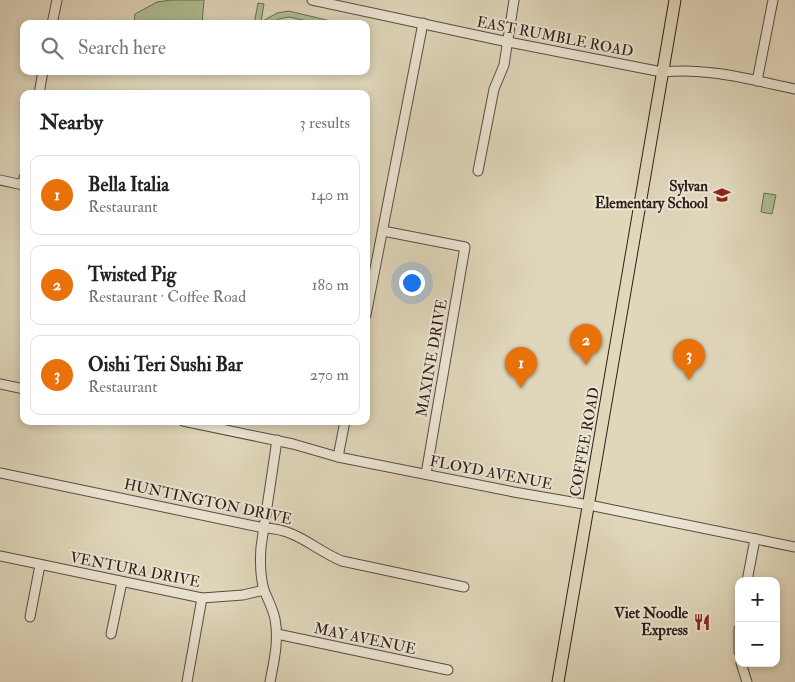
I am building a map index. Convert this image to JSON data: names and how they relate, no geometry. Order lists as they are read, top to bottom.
{
  "streets": {
    "main road": ["COFFEE ROAD"],
    "street": [
      "EAST RUMBLE ROAD",
      "MAXINE DRIVE",
      "FLOYD AVENUE",
      "HUNTINGTON DRIVE",
      "VENTURA DRIVE",
      "MAY AVENUE"
    ]
  },
  "crossings": [
    ["EAST RUMBLE ROAD", "COFFEE ROAD"],
    ["MAXINE DRIVE", "FLOYD AVENUE"],
    ["COFFEE ROAD", "FLOYD AVENUE"]
  ],
  "places": {
    "school or university": ["Sylvan Elementary School"],
    "restaurant": ["Viet Noodle Express"]
  },
  "page": {
    "search": "Search here",
    "heading": ["Nearby", "3 results"],
    "list": [
      {
        "mark": "1",
        "name": "Bella Italia",
        "note": "Restaurant",
        "value": "140 m"
      },
      {
        "mark": "2",
        "name": "Twisted Pig",
        "note": "Restaurant · Coffee Road",
        "value": "180 m"
      },
      {
        "mark": "3",
        "name": "Oishi Teri Sushi Bar",
        "note": "Restaurant",
        "value": "270 m"
      }
    ],
    "pins": ["2", "3", "1"],
    "map_buttons": ["+", "−"]
  }
}
